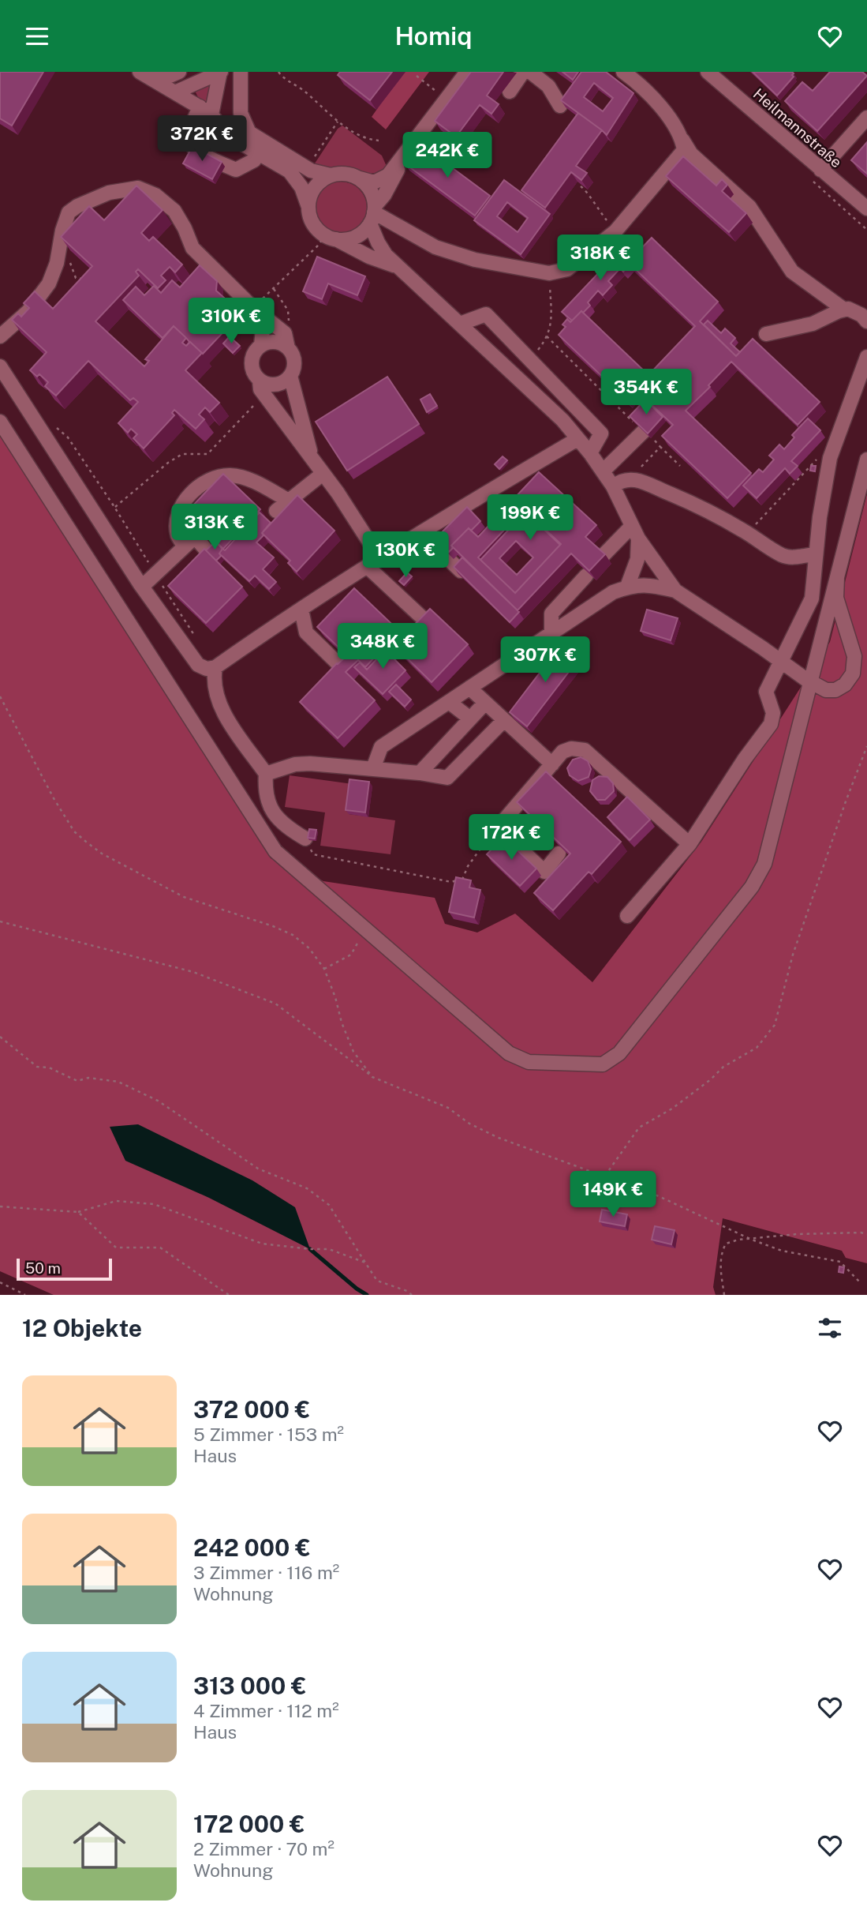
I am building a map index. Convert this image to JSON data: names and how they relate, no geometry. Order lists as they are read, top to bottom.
{
  "streets": {
    "street": ["Heilmannstraße"]
  },
  "scale_bar": "50 m",
  "page": {
    "header": "Homiq",
    "price": [
      "372K €",
      "242K €",
      "318K €",
      "310K €",
      "354K €",
      "199K €",
      "313K €",
      "130K €",
      "348K €",
      "307K €",
      "172K €",
      "149K €"
    ],
    "scale": "50 m",
    "heading": "12 Objekte",
    "list": [
      {
        "name": "372 000 €",
        "note": "5 Zimmer · 153 m² · Haus"
      },
      {
        "name": "242 000 €",
        "note": "3 Zimmer · 116 m² · Wohnung"
      },
      {
        "name": "313 000 €",
        "note": "4 Zimmer · 112 m² · Haus"
      },
      {
        "name": "172 000 €",
        "note": "2 Zimmer · 70 m² · Wohnung"
      }
    ]
  }
}
